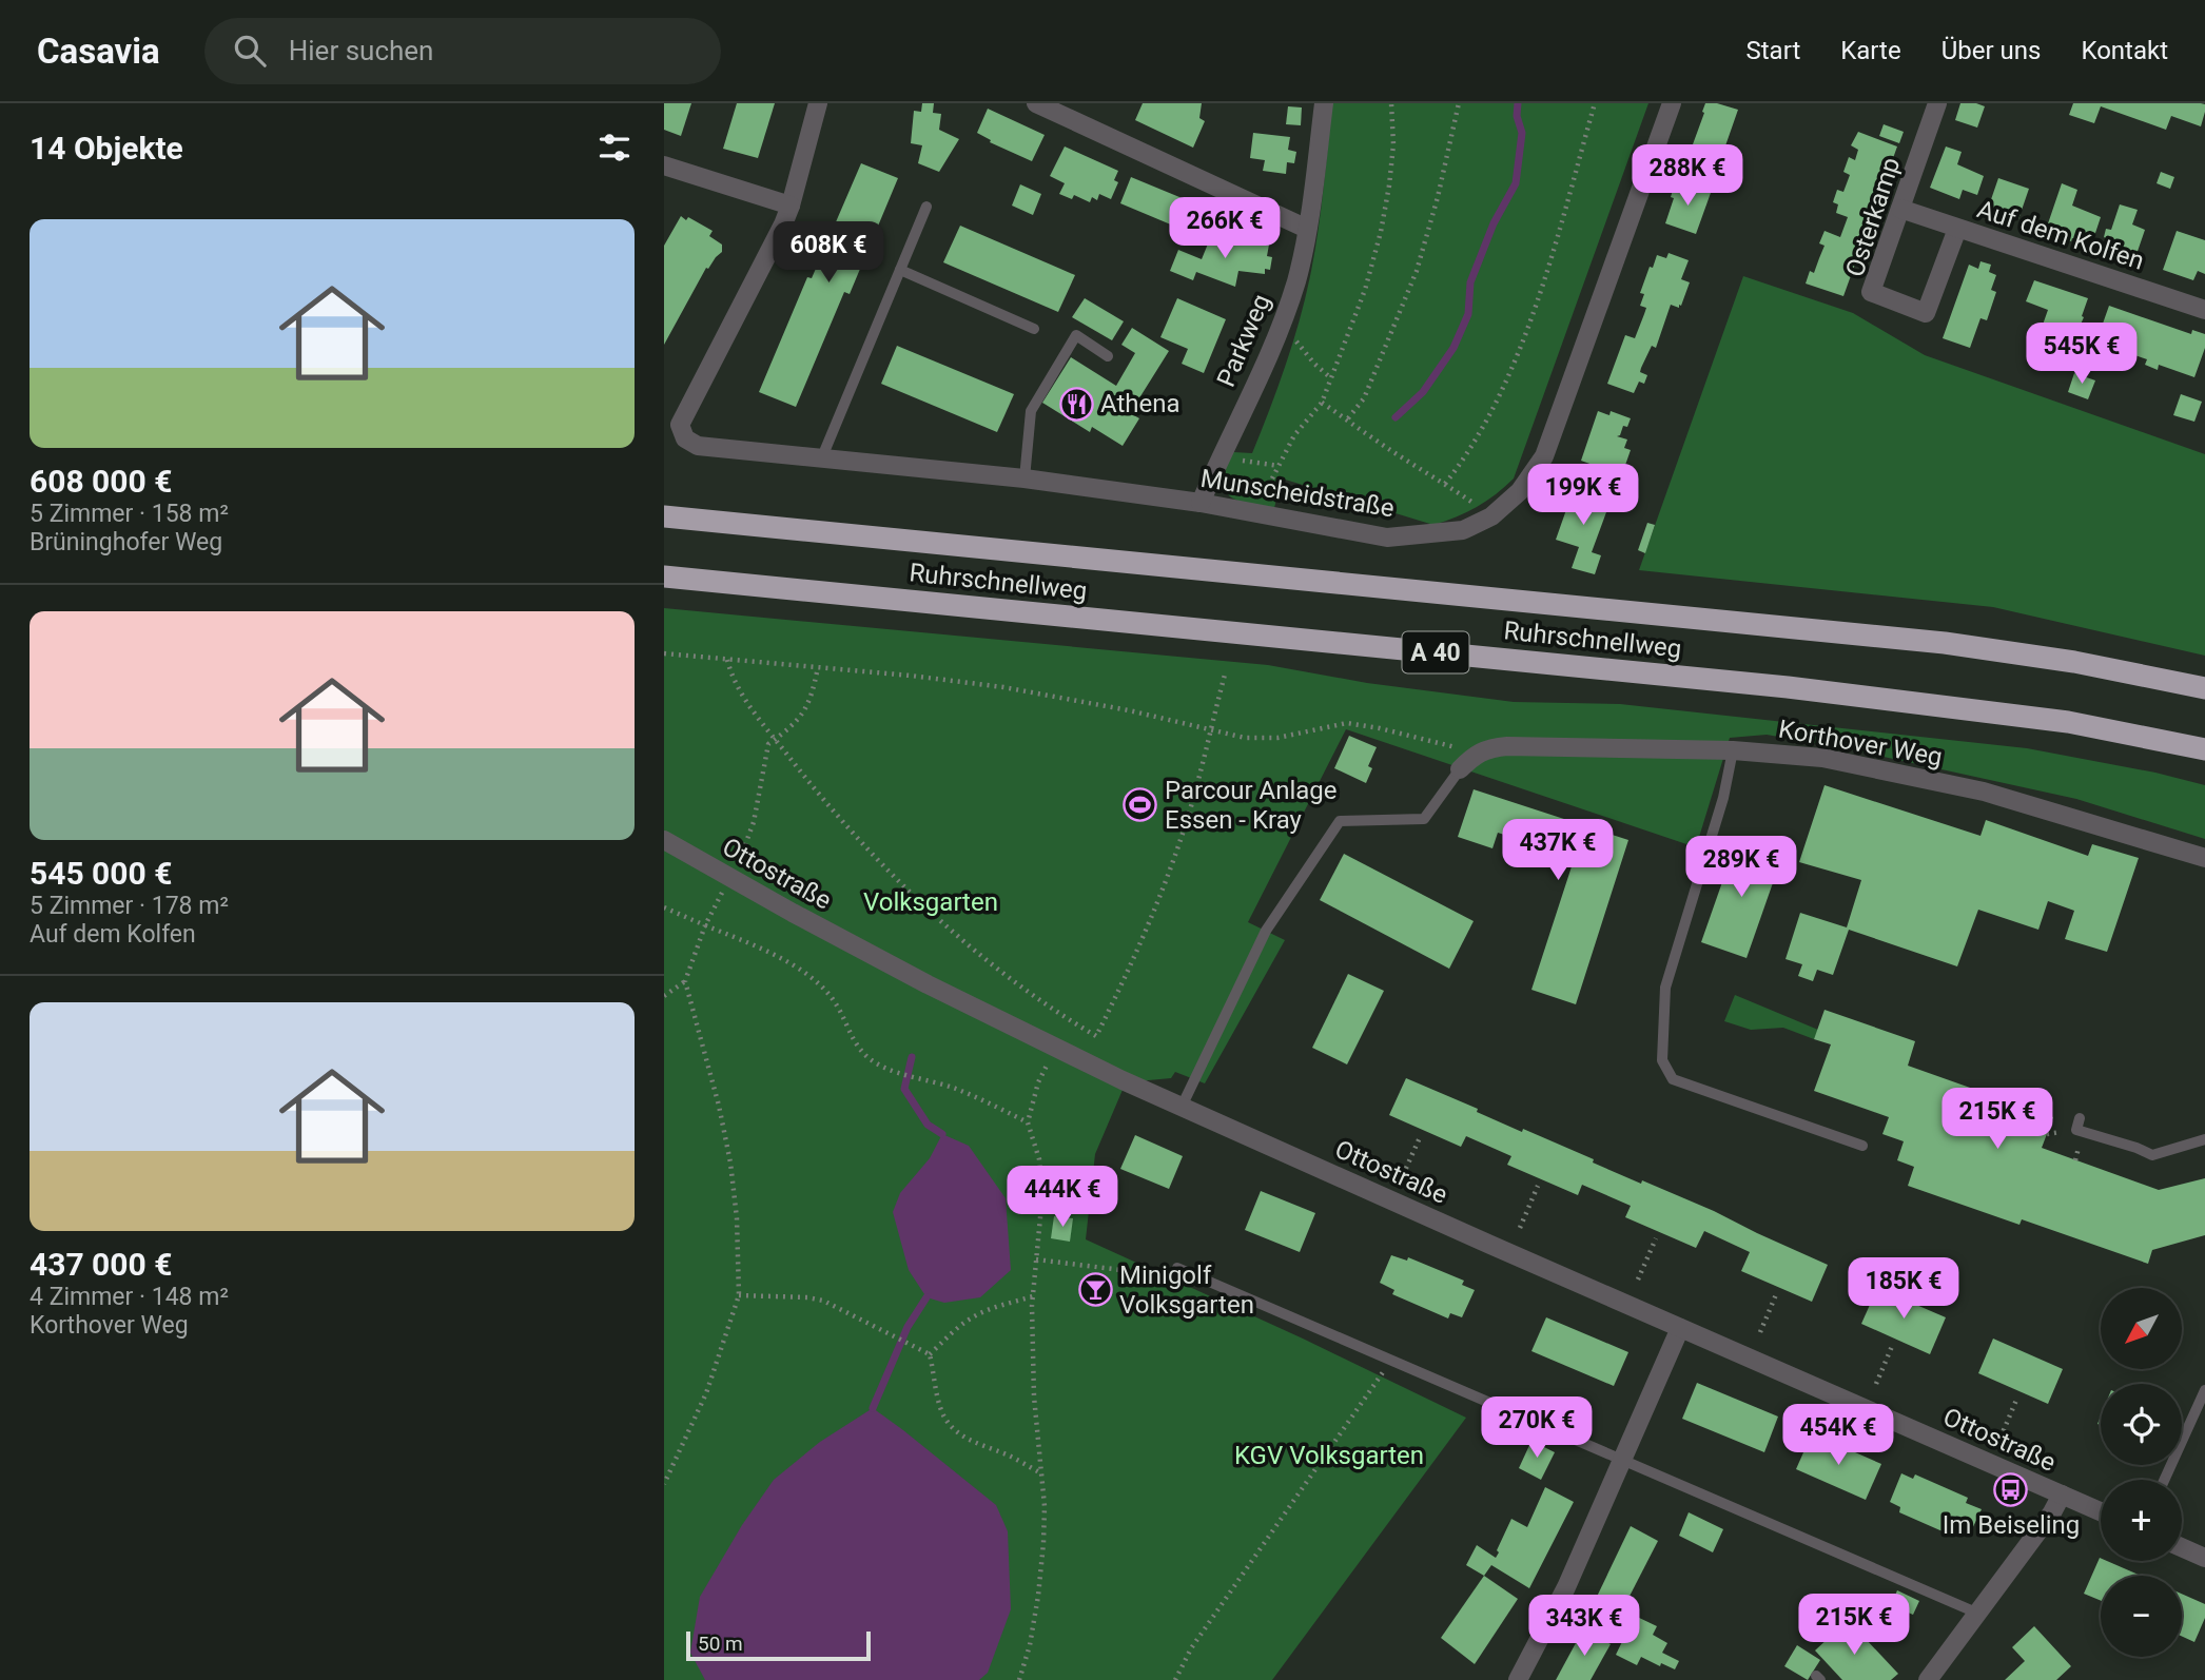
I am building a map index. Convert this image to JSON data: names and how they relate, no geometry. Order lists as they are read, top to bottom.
{
  "streets": {
    "highway": ["Ruhrschnellweg", "A 40"],
    "street": [
      "Osterkamp",
      "Auf dem Kolfen",
      "Parkweg",
      "Munscheidstraße",
      "Korthover Weg",
      "Ottostraße"
    ]
  },
  "crossings": [
    ["Osterkamp", "Auf dem Kolfen"],
    ["Parkweg", "Munscheidstraße"]
  ],
  "parks": ["Volksgarten", "KGV Volksgarten"],
  "places": {
    "restaurant": ["Athena"],
    "sports": ["Parcour Anlage Essen - Kray"],
    "bar": ["Minigolf Volksgarten"],
    "bus stop": ["Im Beiseling"]
  },
  "scale_bar": "50 m",
  "north": "bottom left",
  "page": {
    "header": "Casavia",
    "search": "Hier suchen",
    "nav": [
      "Start",
      "Karte",
      "Über uns",
      "Kontakt"
    ],
    "heading": "14 Objekte",
    "price": [
      "288K €",
      "266K €",
      "608K €",
      "545K €",
      "199K €",
      "437K €",
      "289K €",
      "215K €",
      "444K €",
      "185K €",
      "270K €",
      "454K €",
      "215K €",
      "343K €"
    ],
    "list": [
      {
        "name": "608 000 €",
        "note": "5 Zimmer · 158 m² · Brüninghofer Weg"
      },
      {
        "name": "545 000 €",
        "note": "5 Zimmer · 178 m² · Auf dem Kolfen"
      },
      {
        "name": "437 000 €",
        "note": "4 Zimmer · 148 m² · Korthover Weg"
      }
    ],
    "map_buttons": ["+", "−"],
    "scale": "50 m"
  }
}
